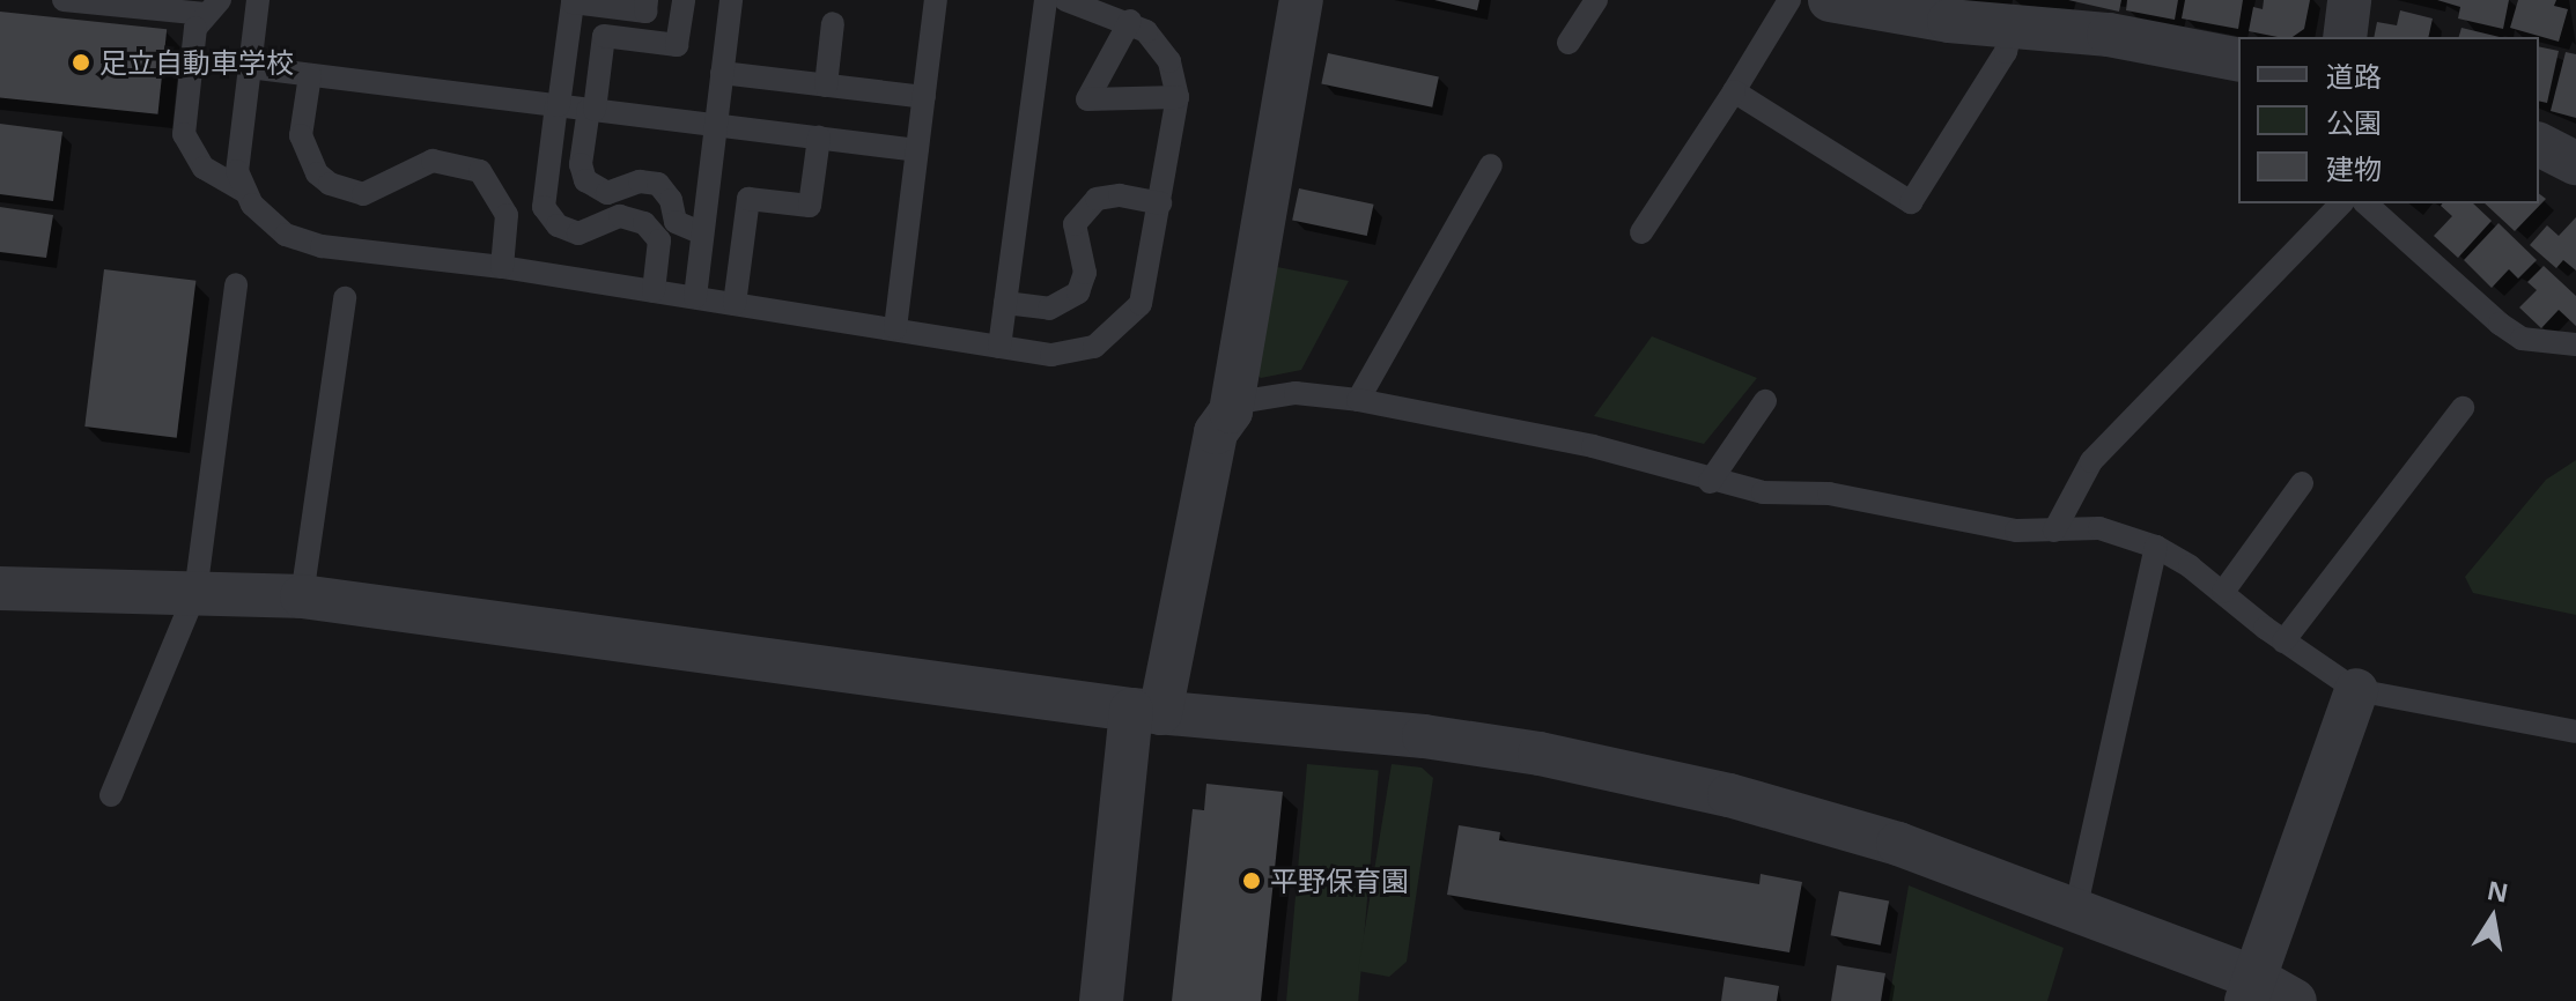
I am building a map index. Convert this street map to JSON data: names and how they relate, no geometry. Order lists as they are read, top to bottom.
{
  "places": ["足立自動車学校", "平野保育園"],
  "legend": ["道路", "公園", "建物"],
  "north": "top"
}
